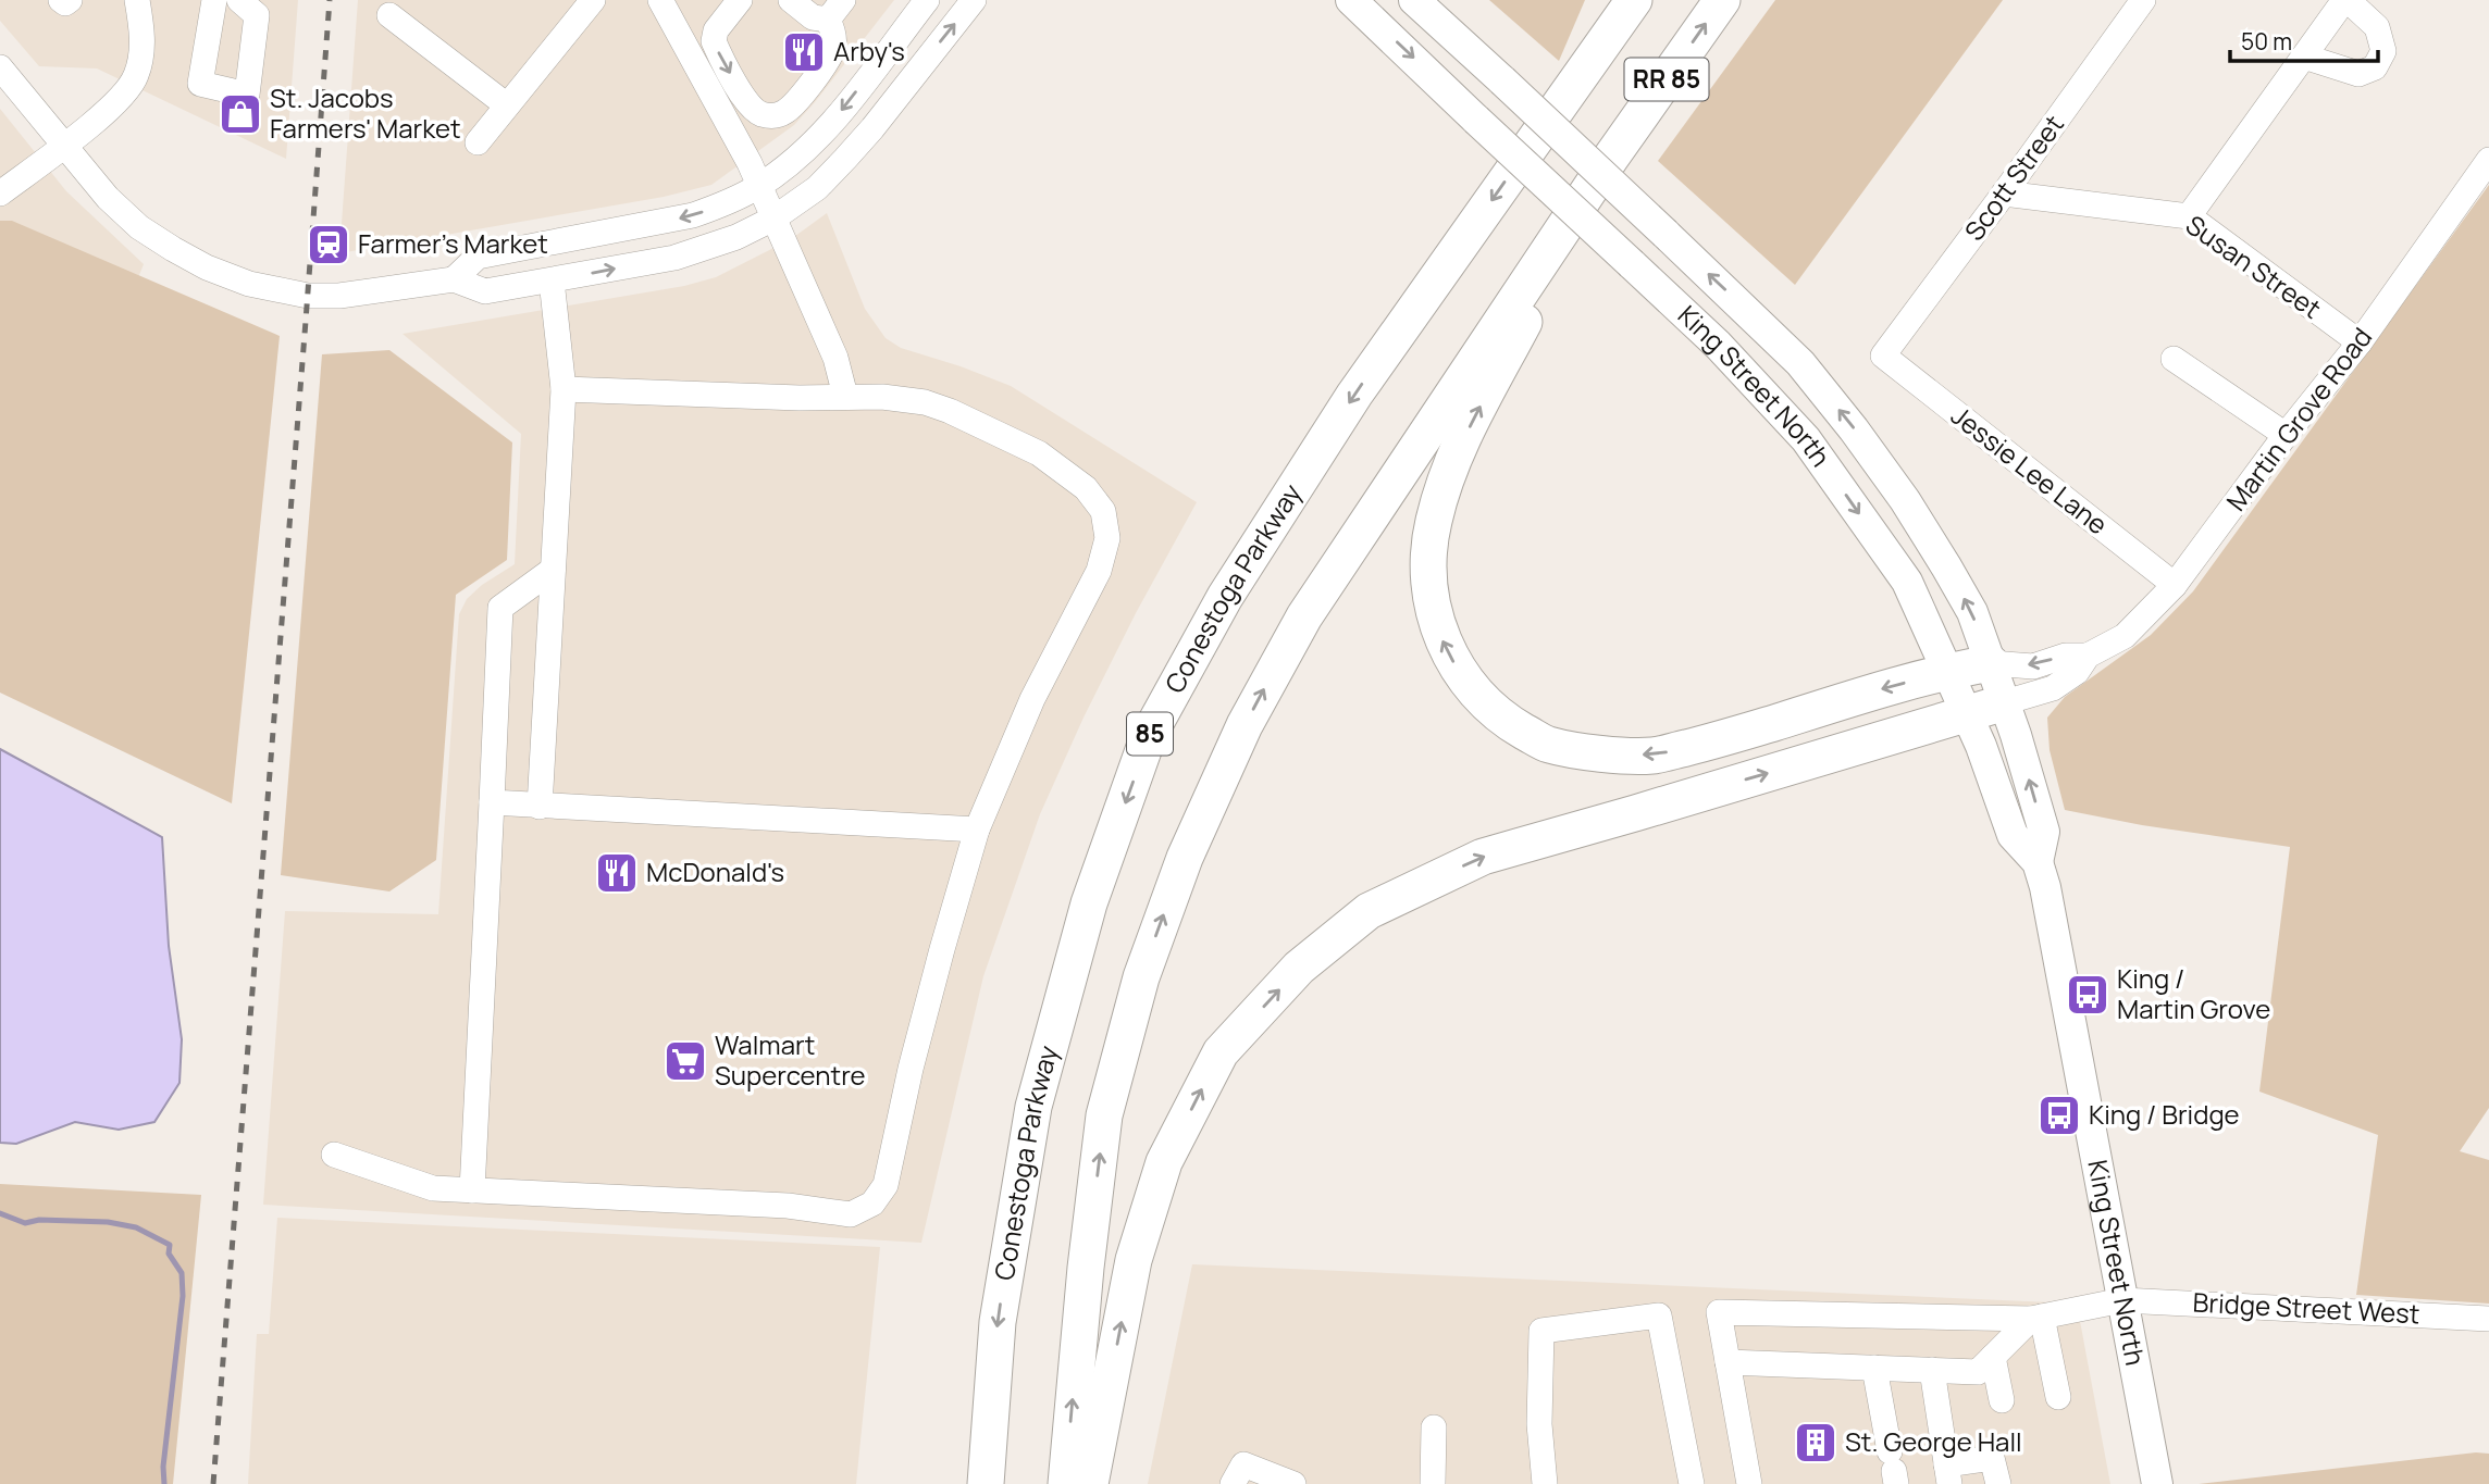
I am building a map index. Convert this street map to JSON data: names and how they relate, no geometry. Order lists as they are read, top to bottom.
{
  "streets": {
    "highway": ["RR 85", "Conestoga Parkway", "85"],
    "main road": ["King Street North"],
    "street": [
      "Scott Street",
      "Susan Street",
      "Martin Grove Road",
      "Jessie Lee Lane",
      "Bridge Street West"
    ]
  },
  "crossings": [
    ["Scott Street", "Susan Street"],
    ["Scott Street", "Jessie Lee Lane"],
    ["Susan Street", "Martin Grove Road"],
    ["King Street North", "Martin Grove Road"],
    ["King Street North", "Bridge Street West"],
    ["Martin Grove Road", "Jessie Lee Lane"]
  ],
  "places": {
    "restaurant": ["Arby's", "McDonald's"],
    "shop": ["St. Jacobs Farmers' Market"],
    "station": ["Farmer's Market"],
    "bus stop": ["King / Martin Grove", "King / Bridge"],
    "supermarket": ["Walmart Supercentre"],
    "building": ["St. George Hall"]
  },
  "scale_bar": "50 m"
}
